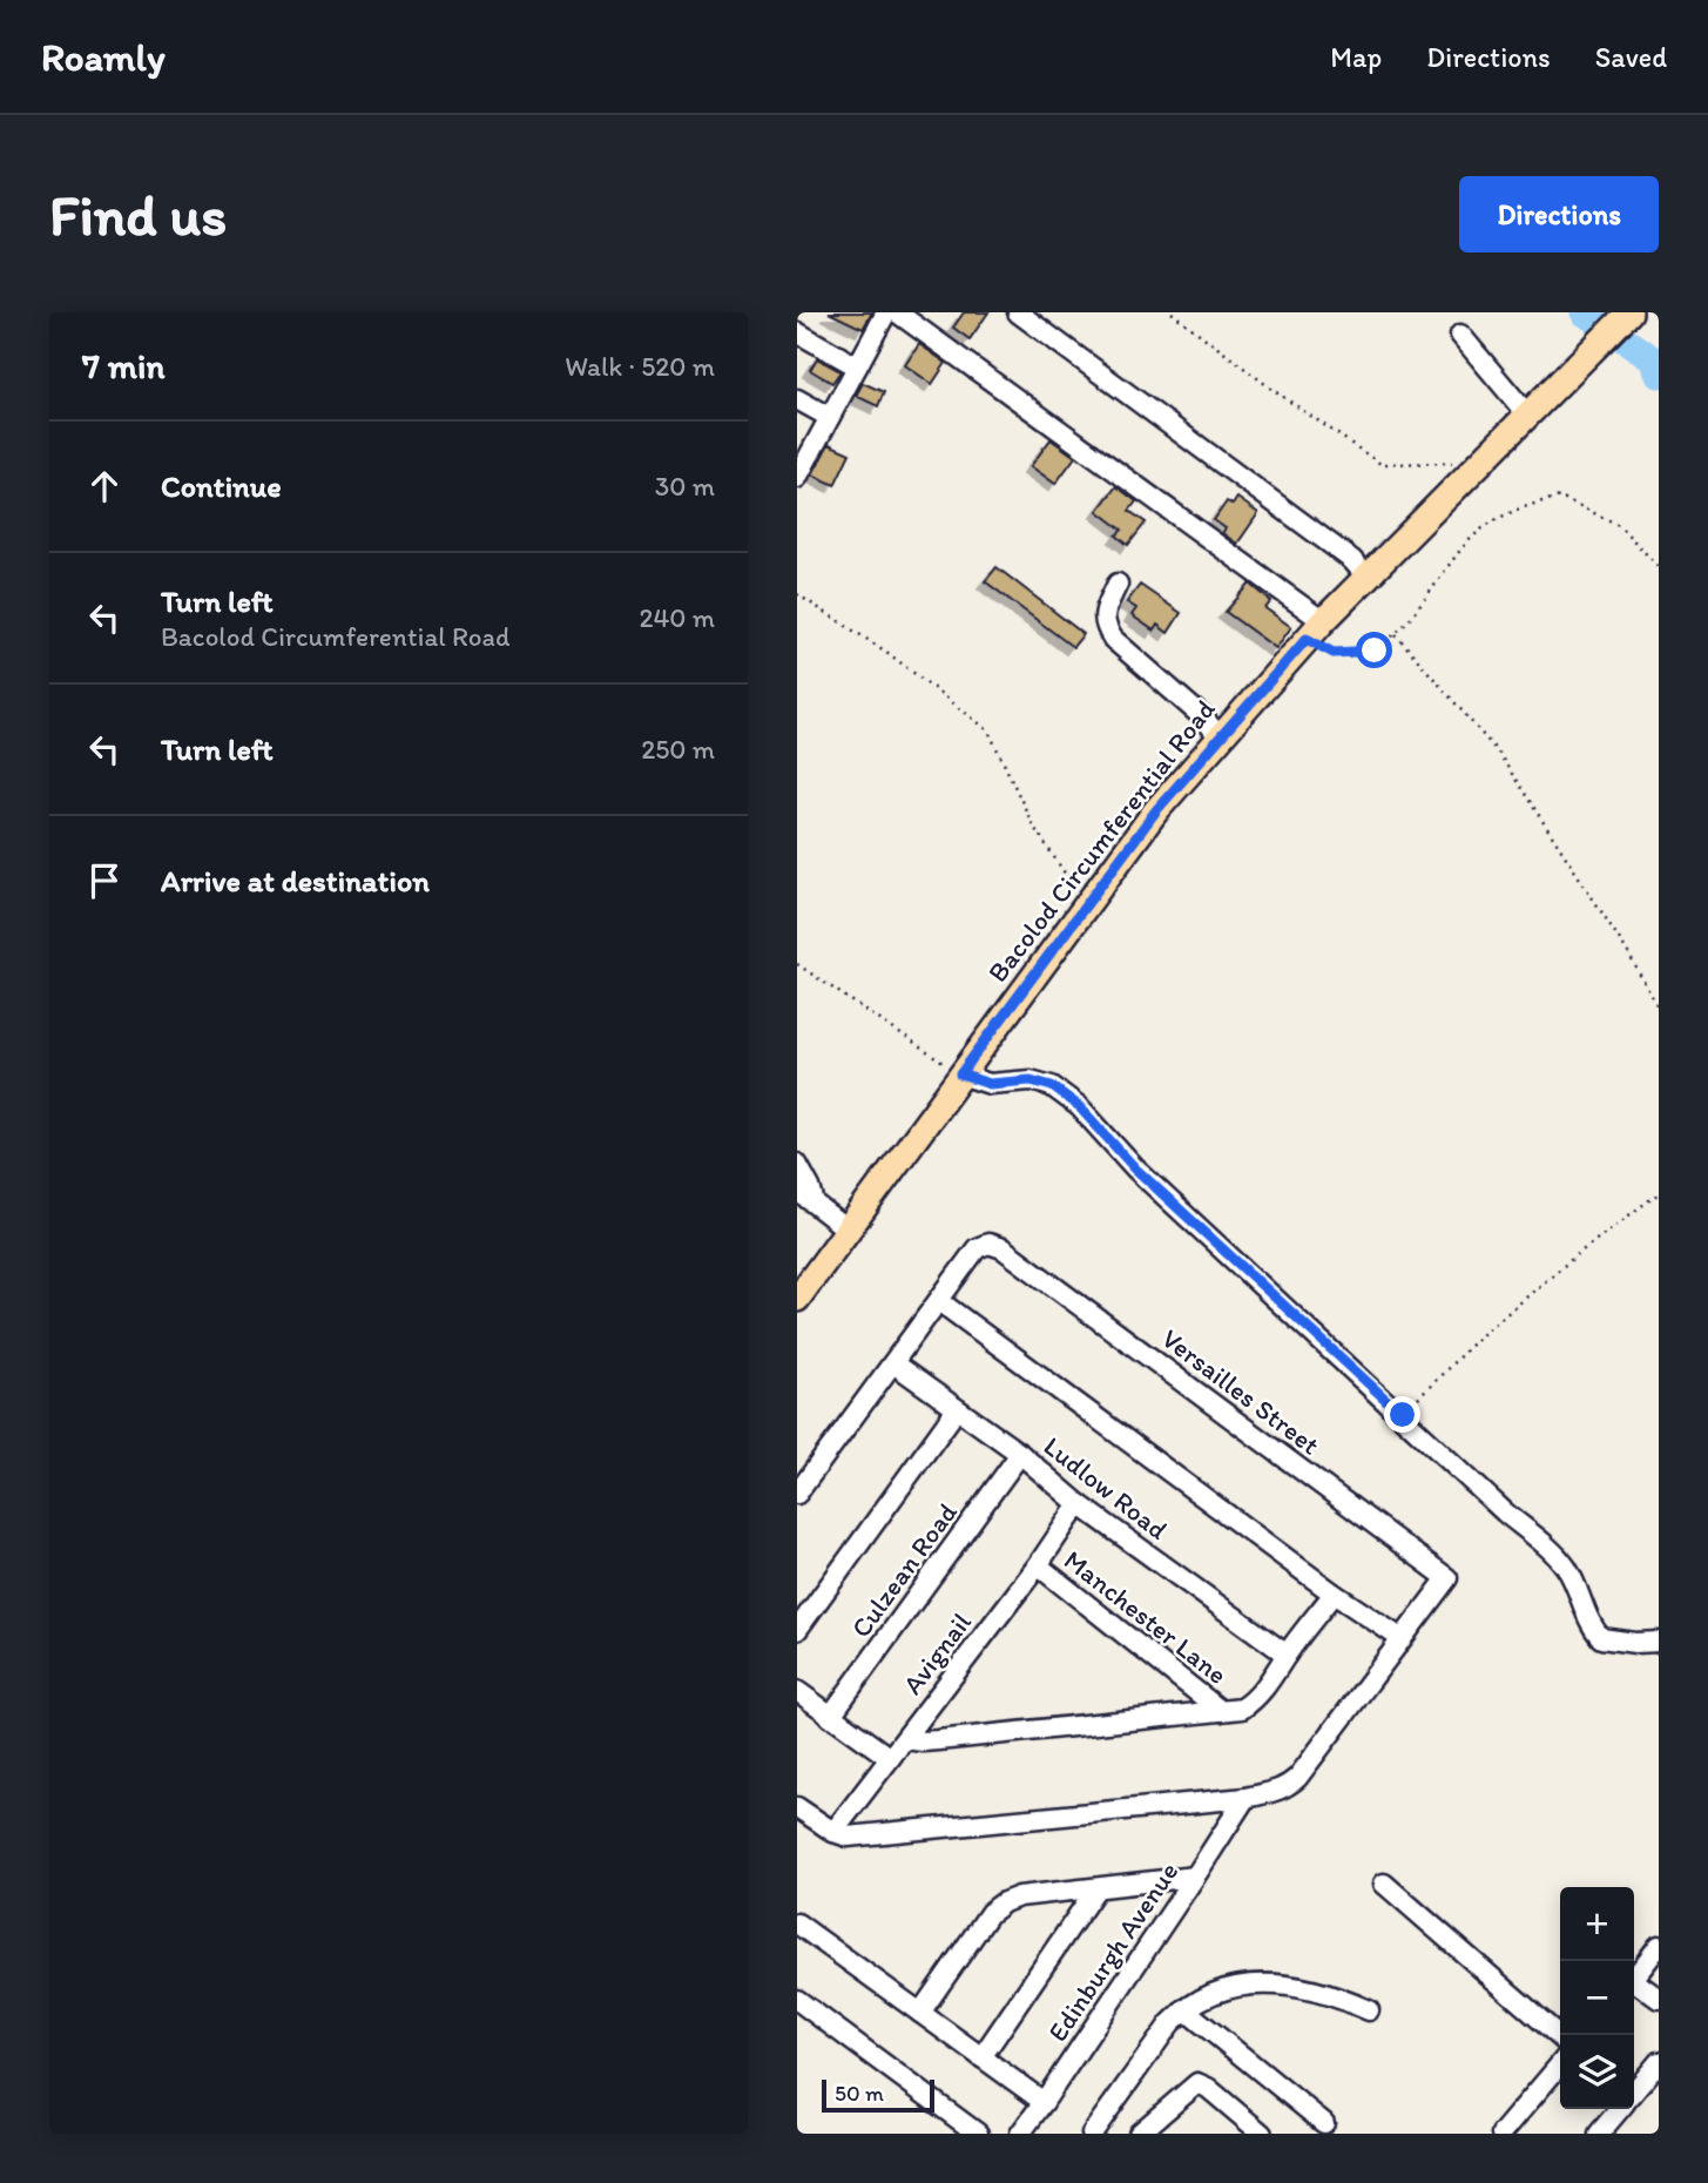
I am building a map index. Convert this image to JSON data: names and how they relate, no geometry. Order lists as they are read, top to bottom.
{
  "streets": {
    "main road": ["Bacolod Circumferential Road"],
    "street": [
      "Versailles Street",
      "Ludlow Road",
      "Culzean Road",
      "Manchester Lane",
      "Avignail",
      "Edinburgh Avenue"
    ]
  },
  "crossings": [
    ["Ludlow Road", "Culzean Road"],
    ["Ludlow Road", "Avignail"],
    ["Manchester Lane", "Avignail"]
  ],
  "scale_bar": "50 m",
  "page": {
    "header": "Roamly",
    "nav": ["Map", "Directions", "Saved"],
    "buttons": "Directions",
    "title": "Find us",
    "heading": ["7 min", "Walk · 520 m"],
    "list": [
      ["Continue", "30 m"],
      ["Turn left", "Bacolod Circumferential Road", "240 m"],
      ["Turn left", "250 m"],
      "Arrive at destination"
    ],
    "map_buttons": ["+", "−"],
    "scale": "50 m"
  }
}
